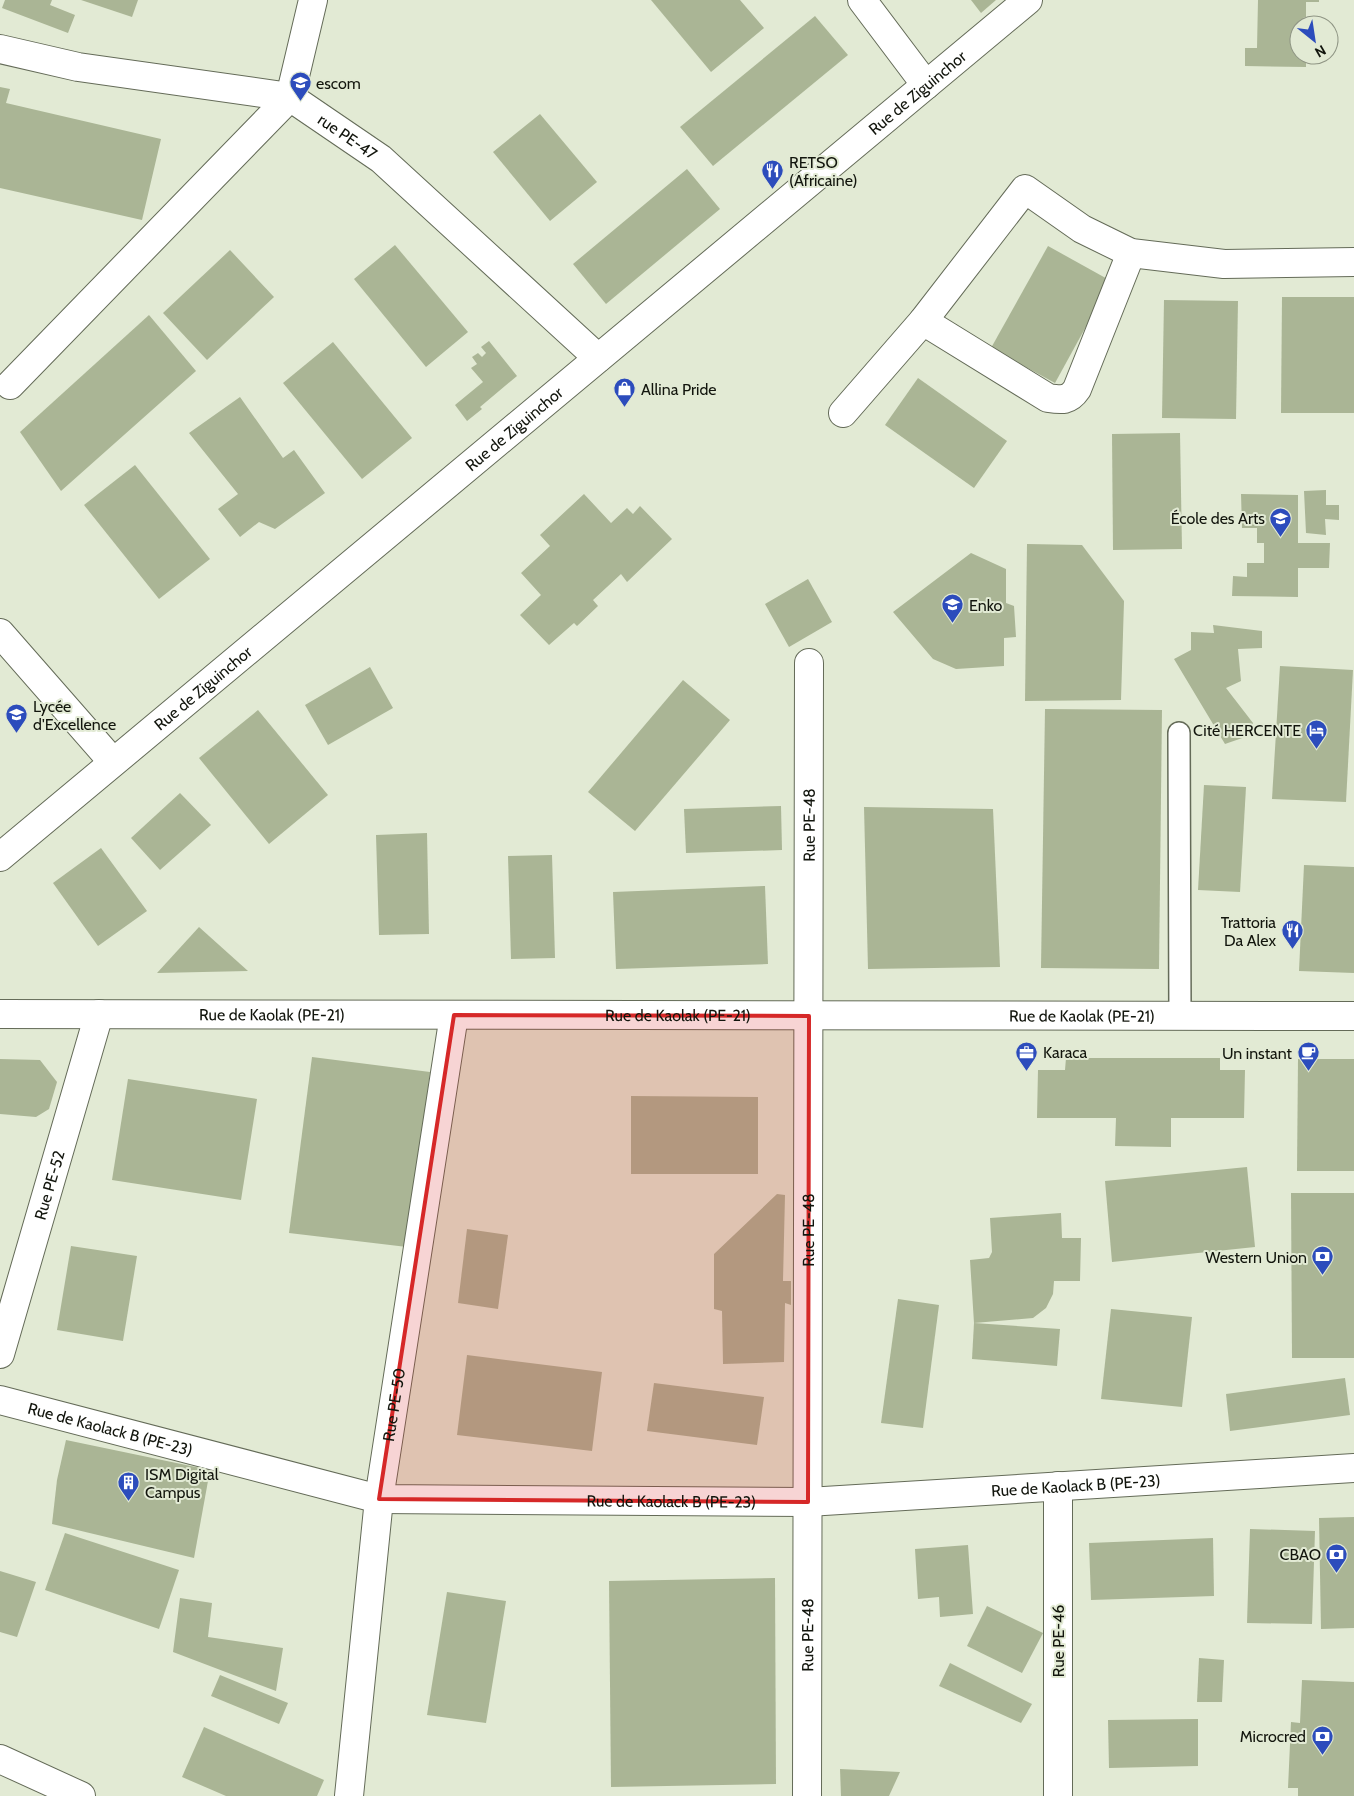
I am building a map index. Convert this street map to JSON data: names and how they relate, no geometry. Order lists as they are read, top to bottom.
{
  "streets": {
    "street": [
      "Rue de Ziguinchor",
      "rue PE-47",
      "Rue PE-48",
      "Rue de Kaolak (PE-21)",
      "Rue PE-52",
      "Rue PE-50",
      "Rue de Kaolack B (PE-23)",
      "Rue PE-46"
    ]
  },
  "crossings": [
    ["Rue de Ziguinchor", "rue PE-47"],
    ["Rue PE-48", "Rue de Kaolak (PE-21)"],
    ["Rue PE-48", "Rue de Kaolack B (PE-23)"],
    ["Rue de Kaolak (PE-21)", "Rue PE-52"],
    ["Rue de Kaolak (PE-21)", "Rue PE-50"],
    ["Rue PE-50", "Rue de Kaolack B (PE-23)"],
    ["Rue de Kaolack B (PE-23)", "Rue PE-46"]
  ],
  "places": {
    "school or university": [
      "escom",
      "École des Arts",
      "Enko",
      "Lycée d'Excellence"
    ],
    "restaurant": ["RETSO (Africaine)", "Trattoria Da Alex"],
    "shop": ["Allina Pride"],
    "hotel": ["Cité HERCENTE"],
    "office": ["Karaca"],
    "cafe": ["Un instant"],
    "bank": ["Western Union", "CBAO", "Microcred"],
    "building": ["ISM Digital Campus"]
  },
  "north": "bottom right"
}
